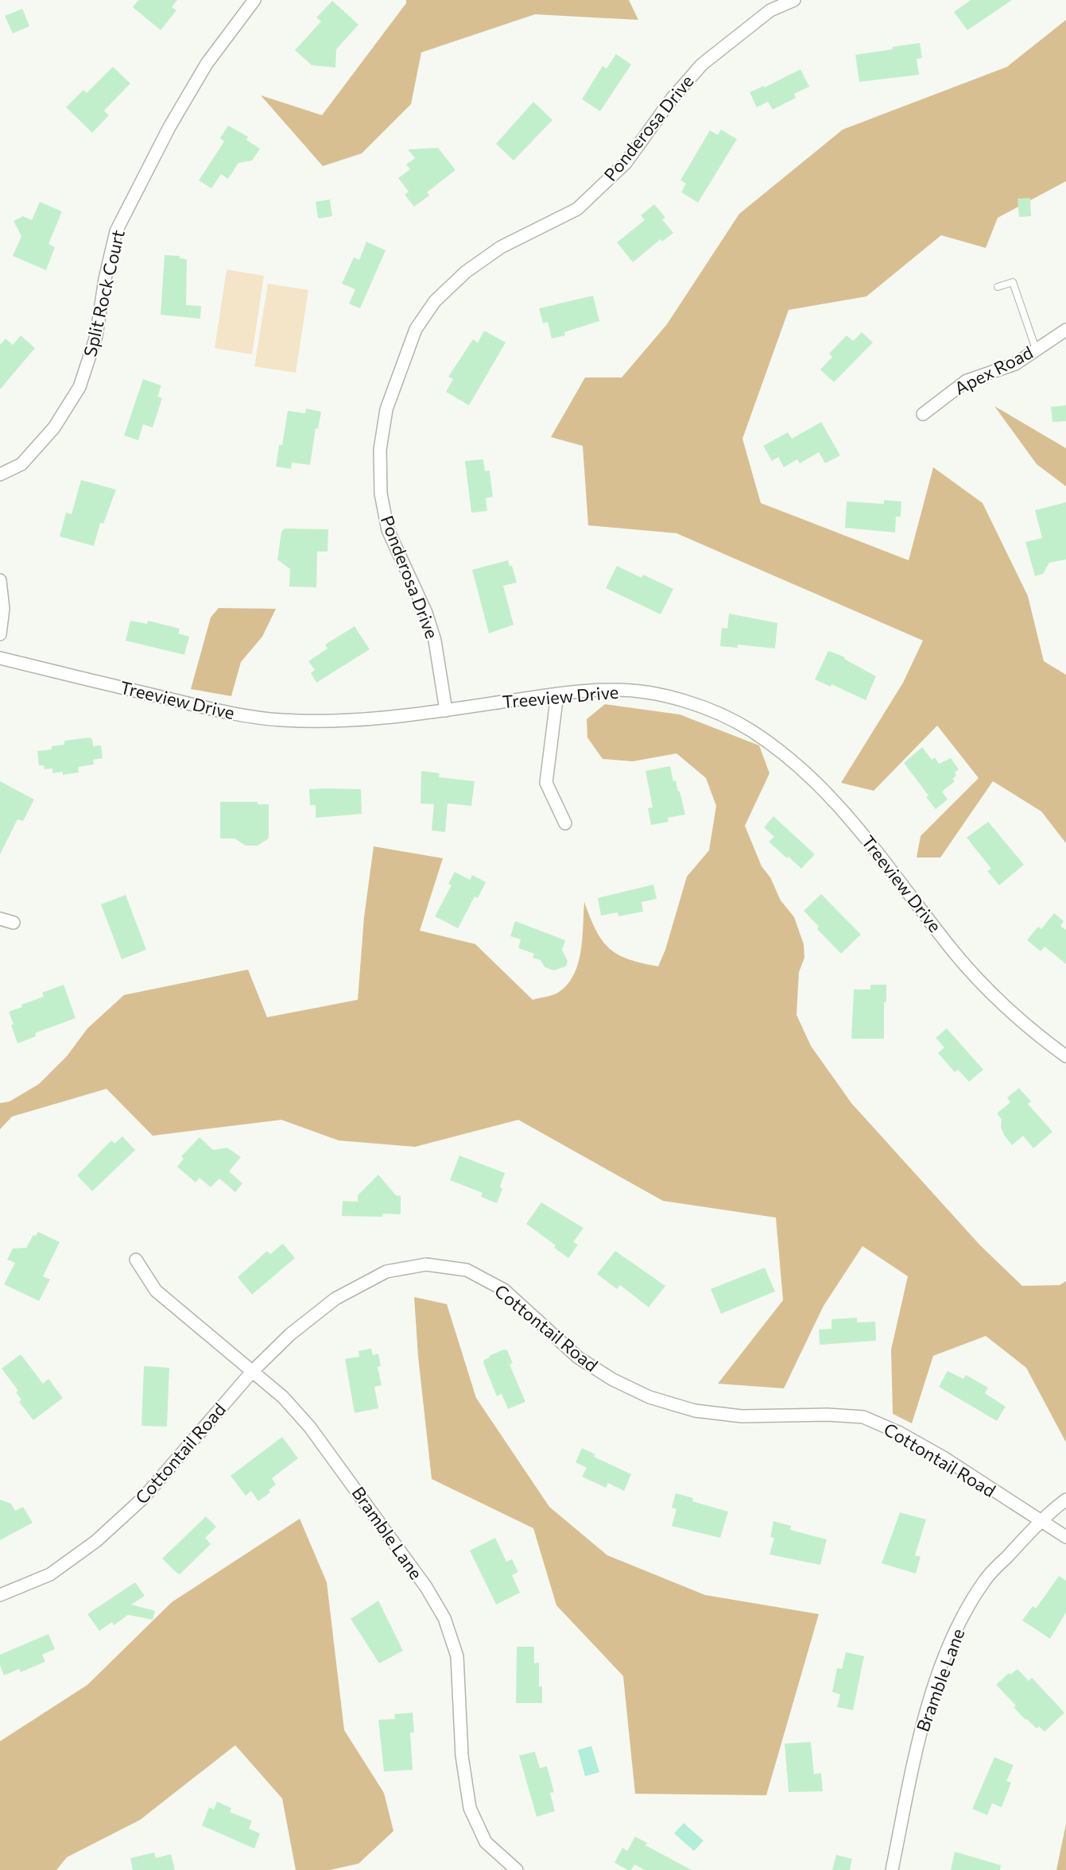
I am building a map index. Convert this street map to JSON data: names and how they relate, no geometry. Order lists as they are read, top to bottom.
{
  "streets": {
    "street": [
      "Ponderosa Drive",
      "Split Rock Court",
      "Apex Road",
      "Treeview Drive",
      "Cottontail Road",
      "Bramble Lane"
    ]
  },
  "crossings": [
    ["Ponderosa Drive", "Treeview Drive"],
    ["Cottontail Road", "Bramble Lane"]
  ]
}
